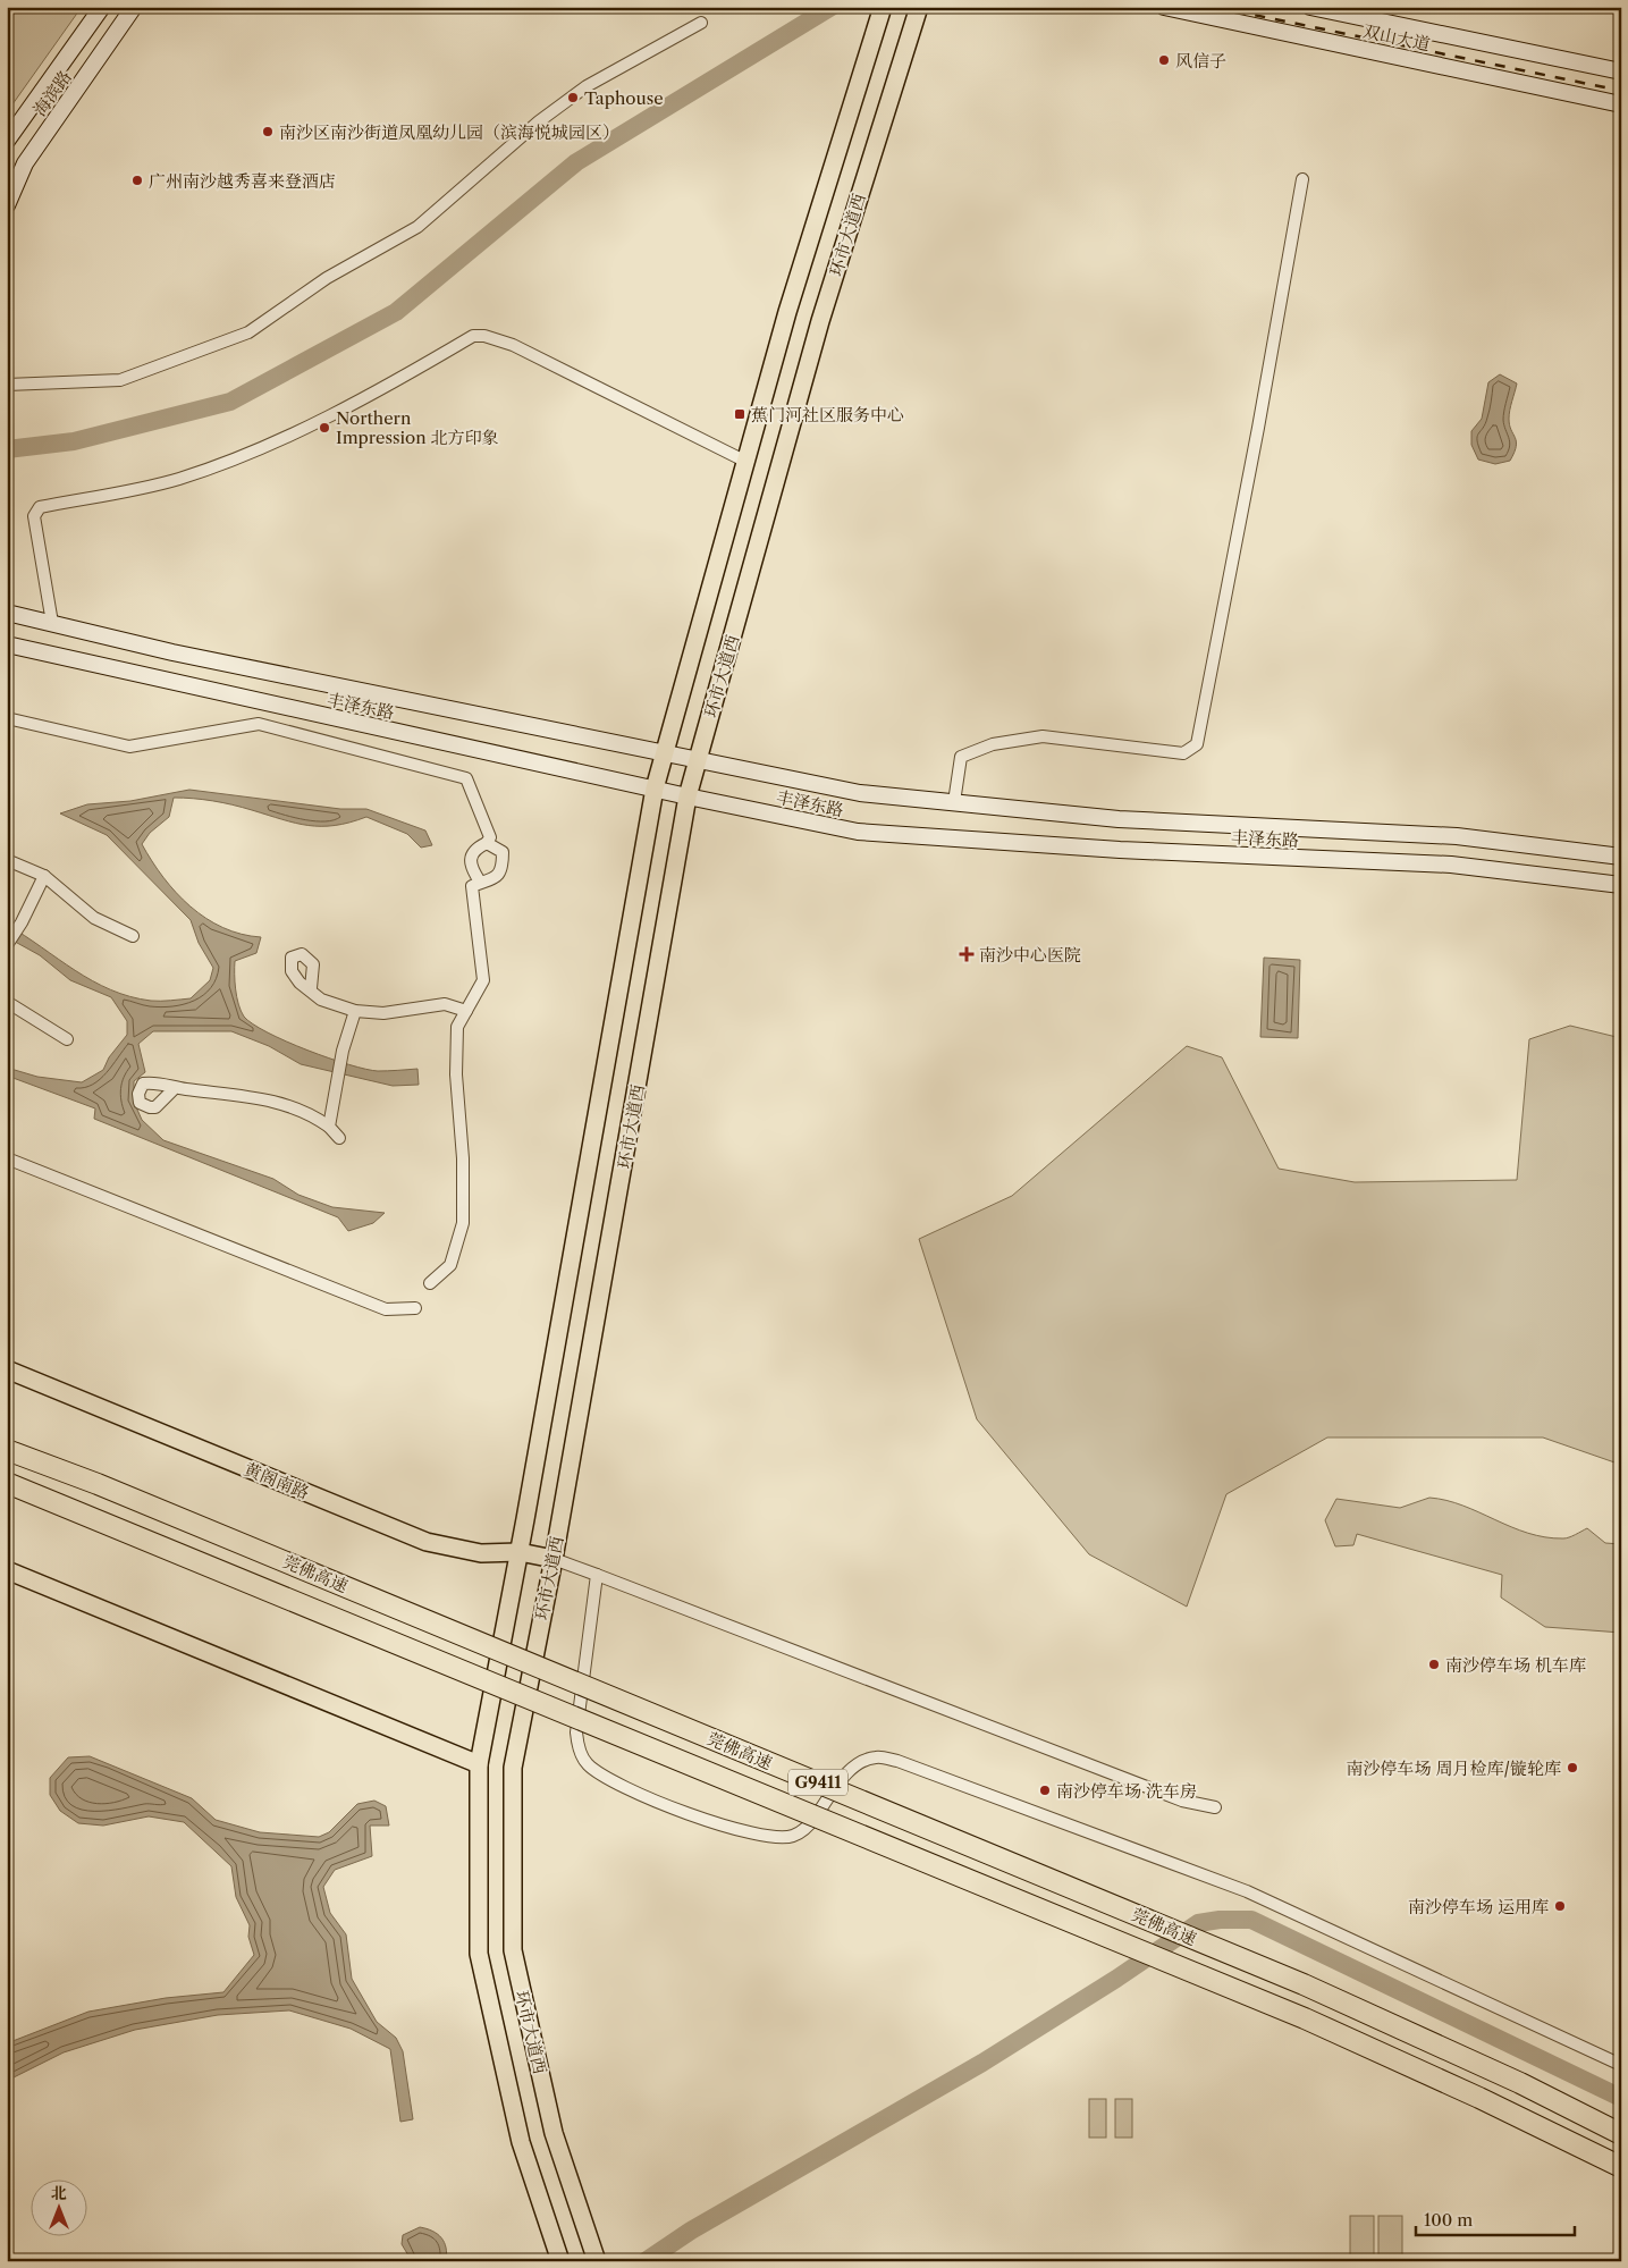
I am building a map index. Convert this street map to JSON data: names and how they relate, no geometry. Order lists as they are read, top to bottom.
{
  "streets": {
    "highway": ["莞佛高速", "G9411"],
    "main road": [
      "双山大道",
      "海滨路",
      "环市大道西",
      "丰泽东路",
      "黄阁南路"
    ]
  },
  "crossings": [
    ["环市大道西", "丰泽东路"],
    ["环市大道西", "黄阁南路"]
  ],
  "places": {
    "other": [
      "风信子",
      "Taphouse",
      "南沙区南沙街道凤凰幼儿园（滨海悦城园区）",
      "广州南沙越秀喜来登酒店",
      "Northern Impression 北方印象",
      "南沙停车场 机车库",
      "南沙停车场 周月检库/镟轮库",
      "南沙停车场 洗车房",
      "南沙停车场 运用库"
    ],
    "transit": ["蕉门河社区服务中心"],
    "health": ["南沙中心医院"]
  },
  "scale_bar": "100 m",
  "north": "top"
}
